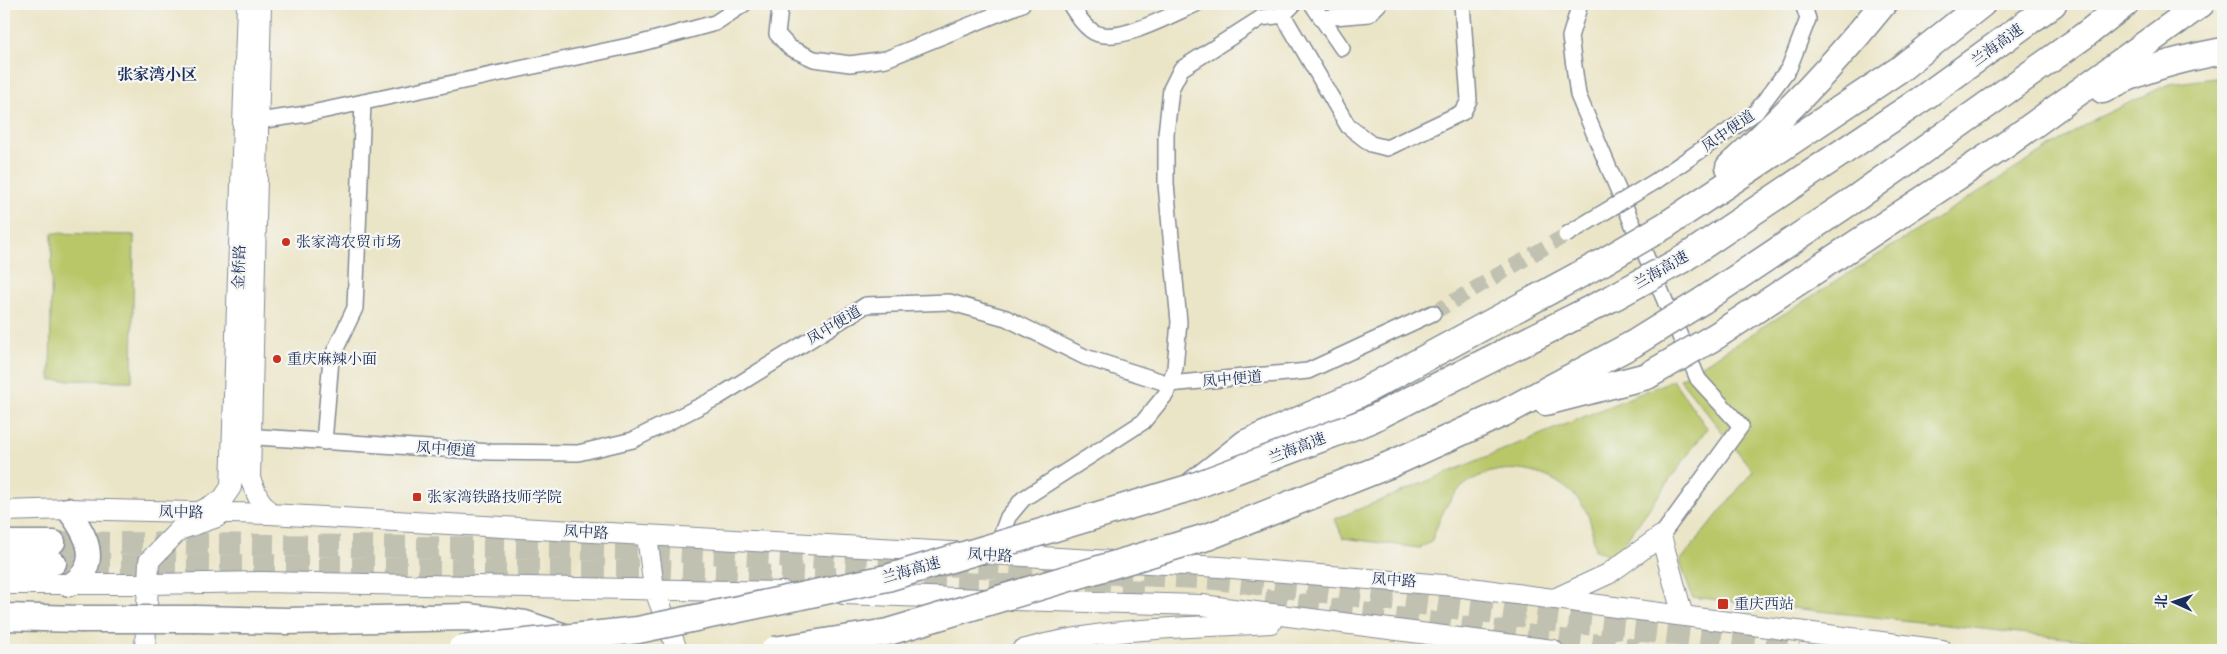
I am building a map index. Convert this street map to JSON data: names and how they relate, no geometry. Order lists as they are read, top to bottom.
{
  "streets": {
    "highway": ["兰海高速"],
    "main road": ["金桥路", "凤中路"],
    "street": ["凤中便道"]
  },
  "crossings": [
    ["凤中便道", "金桥路"],
    ["金桥路", "凤中路"]
  ],
  "districts": ["张家湾小区"],
  "places": {
    "other": ["张家湾农贸市场", "重庆麻辣小面"],
    "transit": ["张家湾铁路技师学院", "重庆西站"]
  },
  "north": "left"
}
